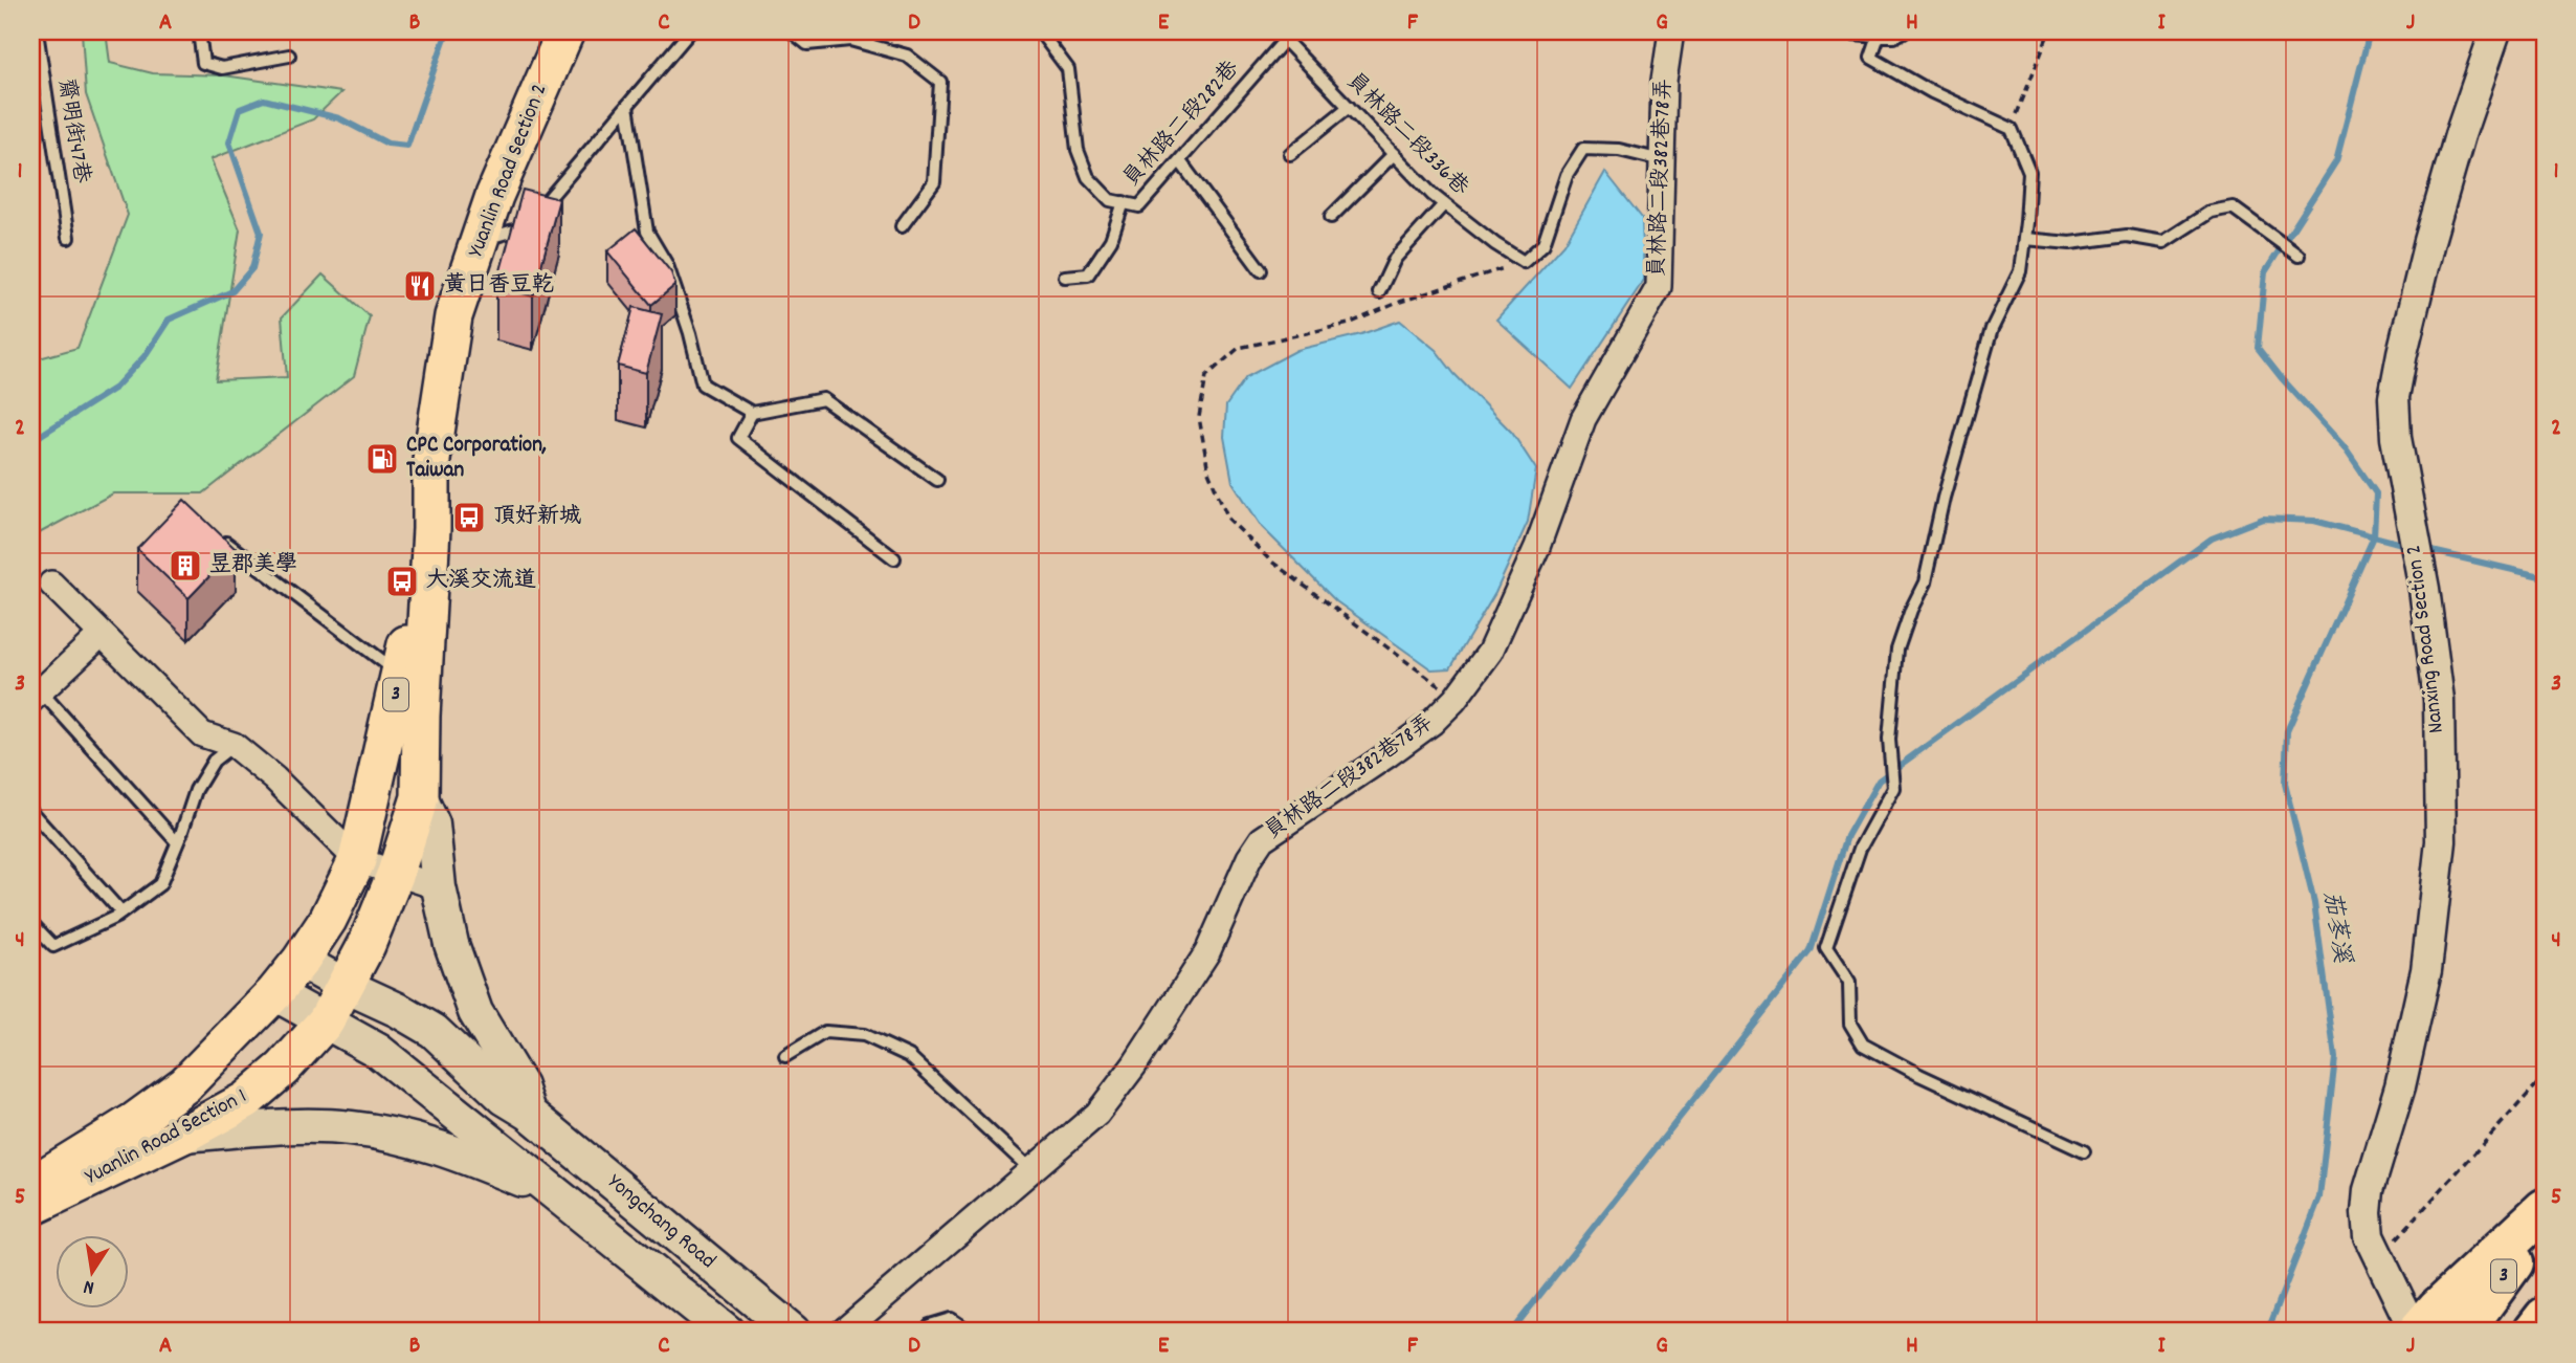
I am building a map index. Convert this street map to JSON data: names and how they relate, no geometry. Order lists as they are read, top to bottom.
{
  "streets": {
    "highway": ["3"],
    "main road": ["Yuanlin Road Section 2", "Yuanlin Road Section 1", "Yongchang Road"],
    "street": ["員林路二段382巷78弄", "Nanxing Road Section 2"],
    "lane": ["員林路二段282巷", "齋明街47巷", "員林路二段336巷"]
  },
  "crossings": [
    ["員林路二段282巷", "員林路二段336巷"],
    ["Yuanlin Road Section 2", "Yuanlin Road Section 1"],
    ["Yuanlin Road Section 2", "Yongchang Road"],
    ["Nanxing Road Section 2", "3"],
    ["Yuanlin Road Section 1", "Yongchang Road"]
  ],
  "water": ["茄苳溪"],
  "places": {
    "restaurant": ["黃日香豆乾"],
    "fuel station": ["CPC Corporation, Taiwan"],
    "bus stop": ["頂好新城", "大溪交流道"],
    "building": ["昱郡美學"]
  },
  "north": "bottom",
  "grid": {
    "columns": [
      "A",
      "B",
      "C",
      "D",
      "E",
      "F",
      "G",
      "H",
      "I",
      "J"
    ],
    "rows": [
      "1",
      "2",
      "3",
      "4",
      "5"
    ]
  }
}
